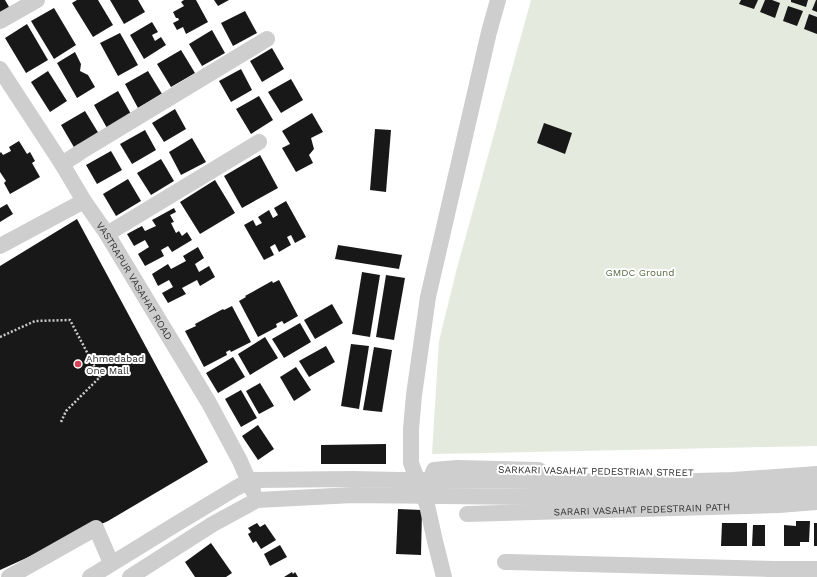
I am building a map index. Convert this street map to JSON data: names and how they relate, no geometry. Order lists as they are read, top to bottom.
{
  "streets": {
    "street": ["VASTRAPUR VASAHAT ROAD", "SARKARI VASAHAT PEDESTRIAN STREET", "SARARI VASAHAT PEDESTRAIN PATH"]
  },
  "parks": ["GMDC Ground"],
  "places": ["Ahmedabad One Mall"]
}
